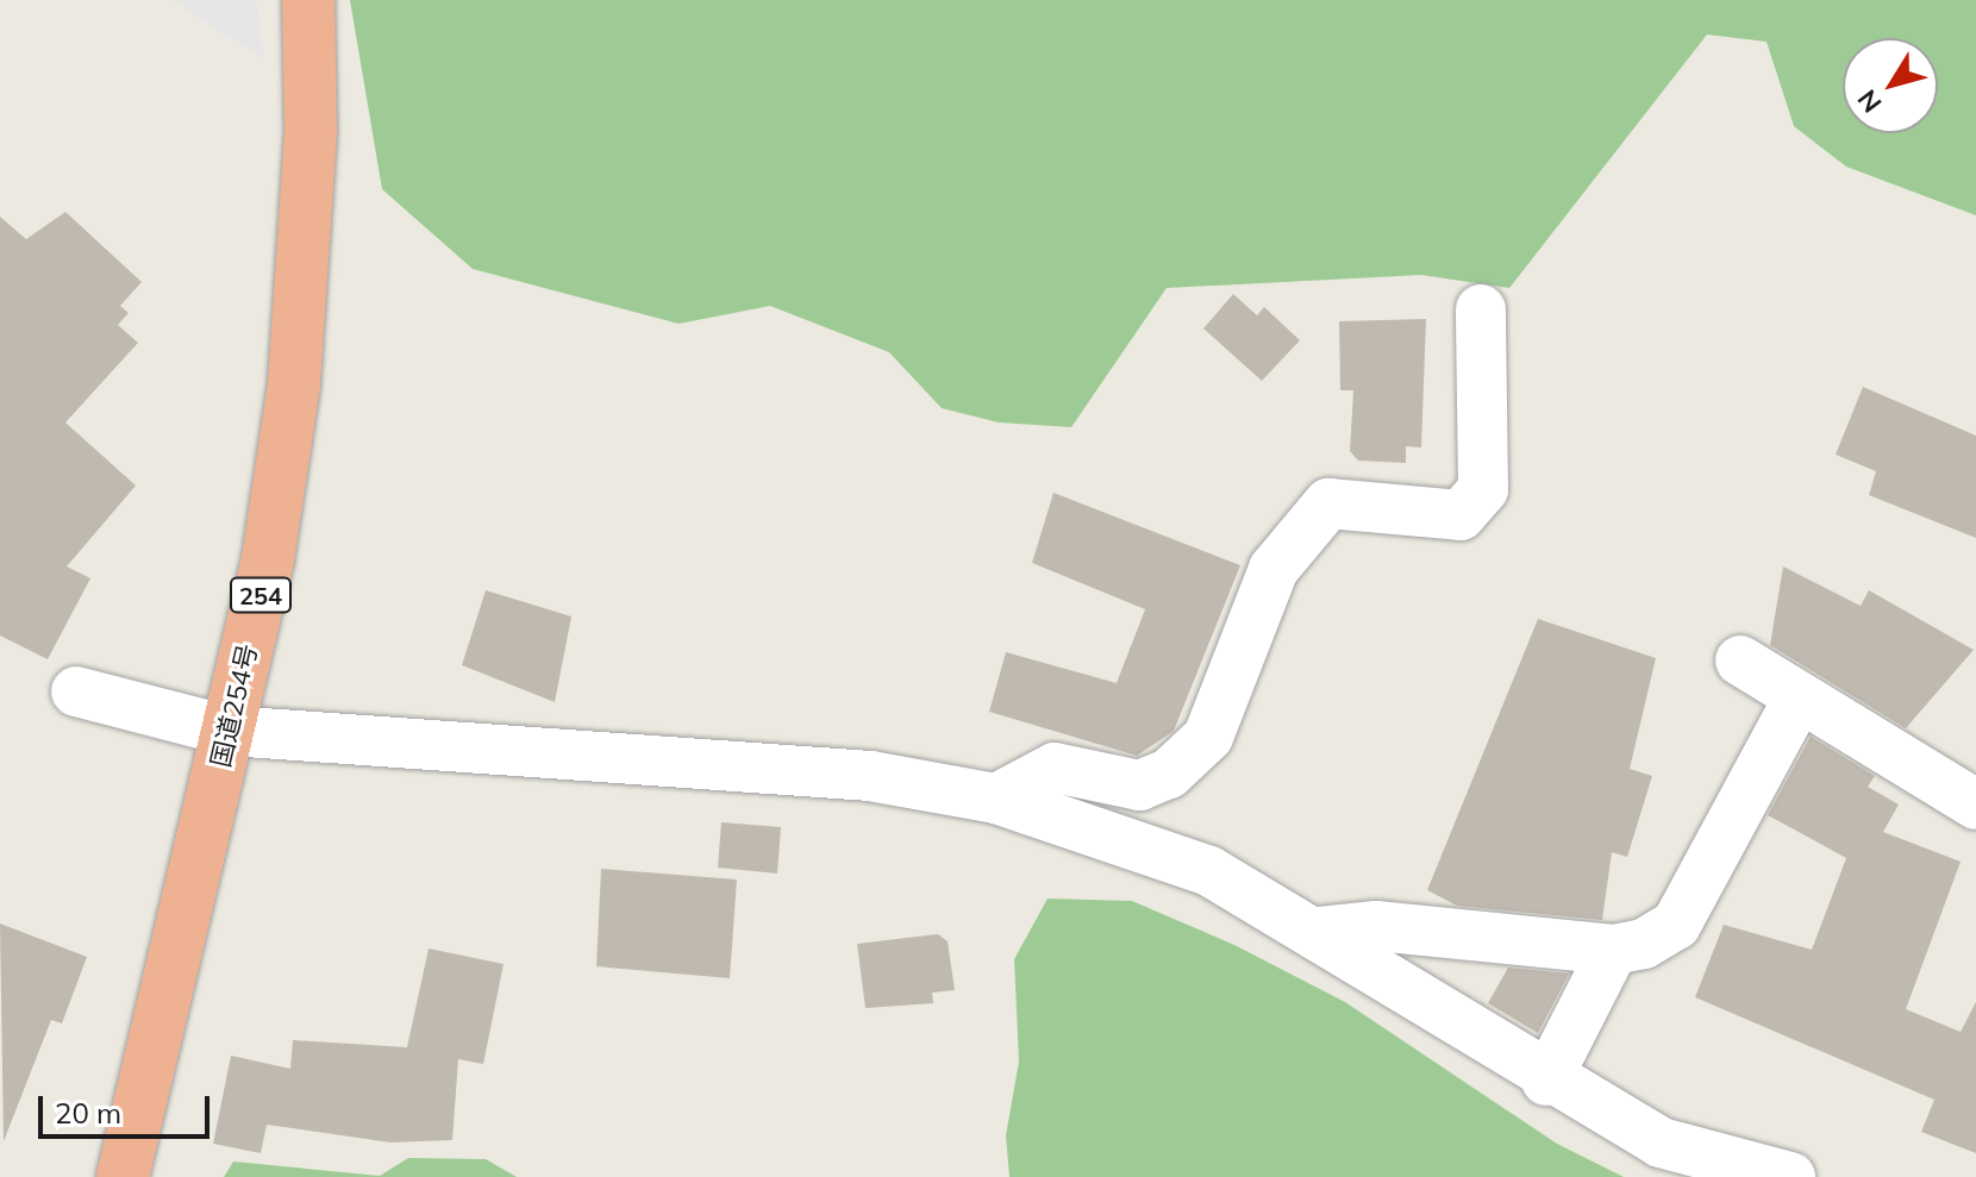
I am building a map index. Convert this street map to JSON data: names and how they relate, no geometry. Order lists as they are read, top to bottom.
{
  "streets": {
    "highway": ["254", "国道254号"]
  },
  "scale_bar": "20 m",
  "north": "bottom left"
}
